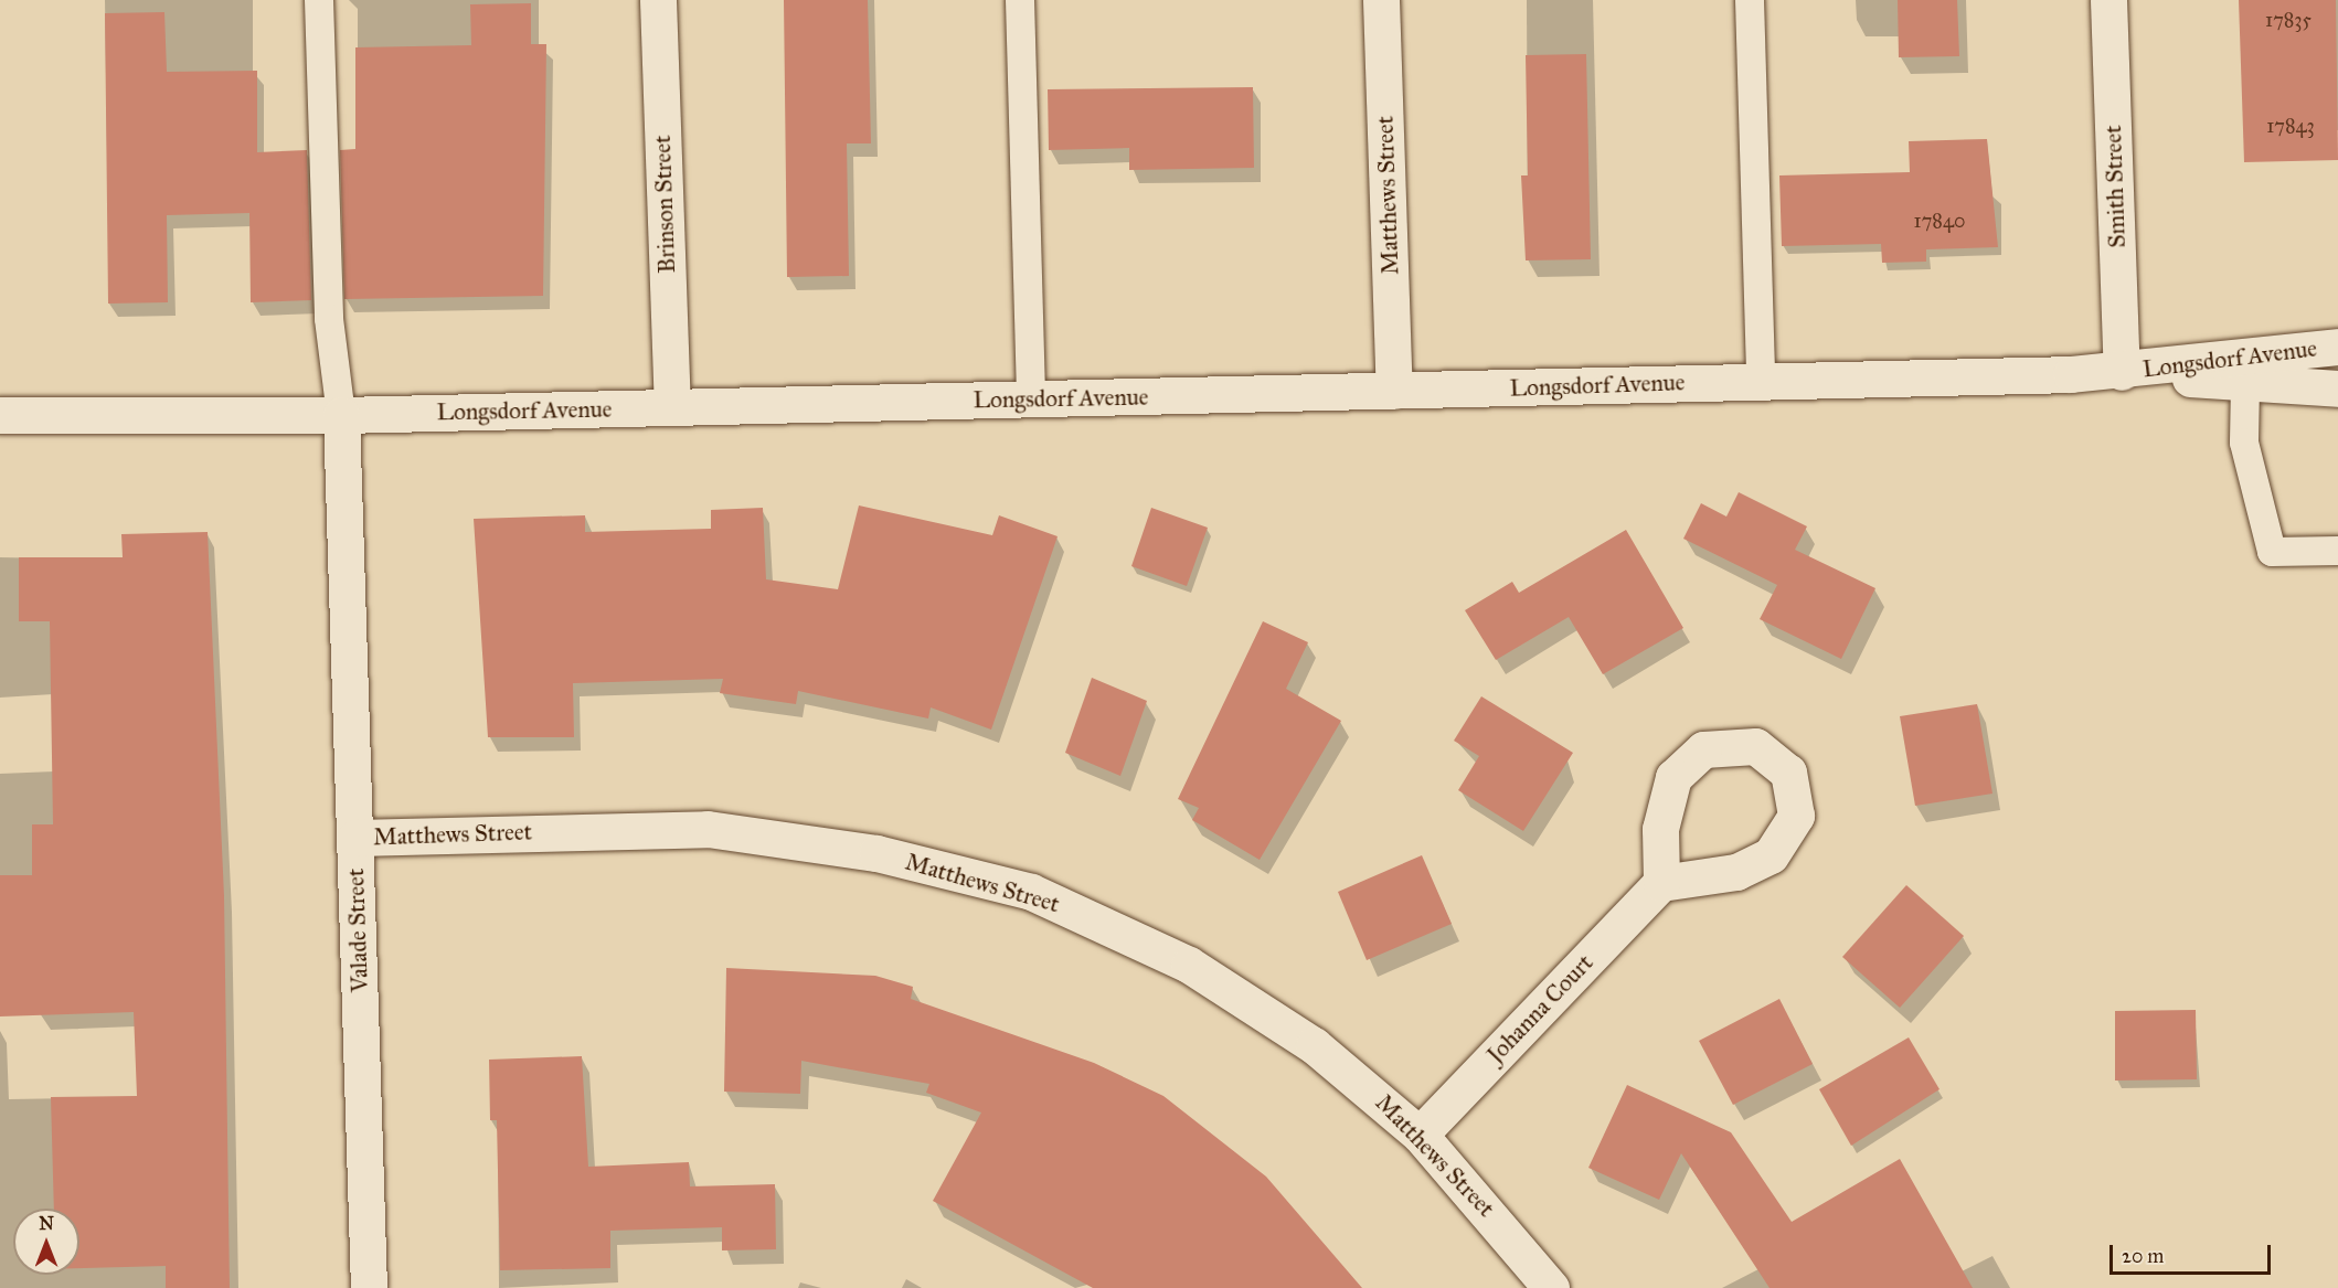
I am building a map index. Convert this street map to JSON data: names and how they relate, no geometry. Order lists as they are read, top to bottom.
{
  "streets": {
    "street": [
      "Smith Street",
      "Matthews Street",
      "Brinson Street",
      "Longsdorf Avenue",
      "Valade Street",
      "Johanna Court"
    ]
  },
  "crossings": [
    ["Smith Street", "Longsdorf Avenue"],
    ["Matthews Street", "Longsdorf Avenue"],
    ["Matthews Street", "Valade Street"],
    ["Matthews Street", "Johanna Court"],
    ["Brinson Street", "Longsdorf Avenue"],
    ["Longsdorf Avenue", "Valade Street"]
  ],
  "house_numbers": ["17835", "17843", "17840"],
  "scale_bar": "20 m",
  "north": "top"
}
